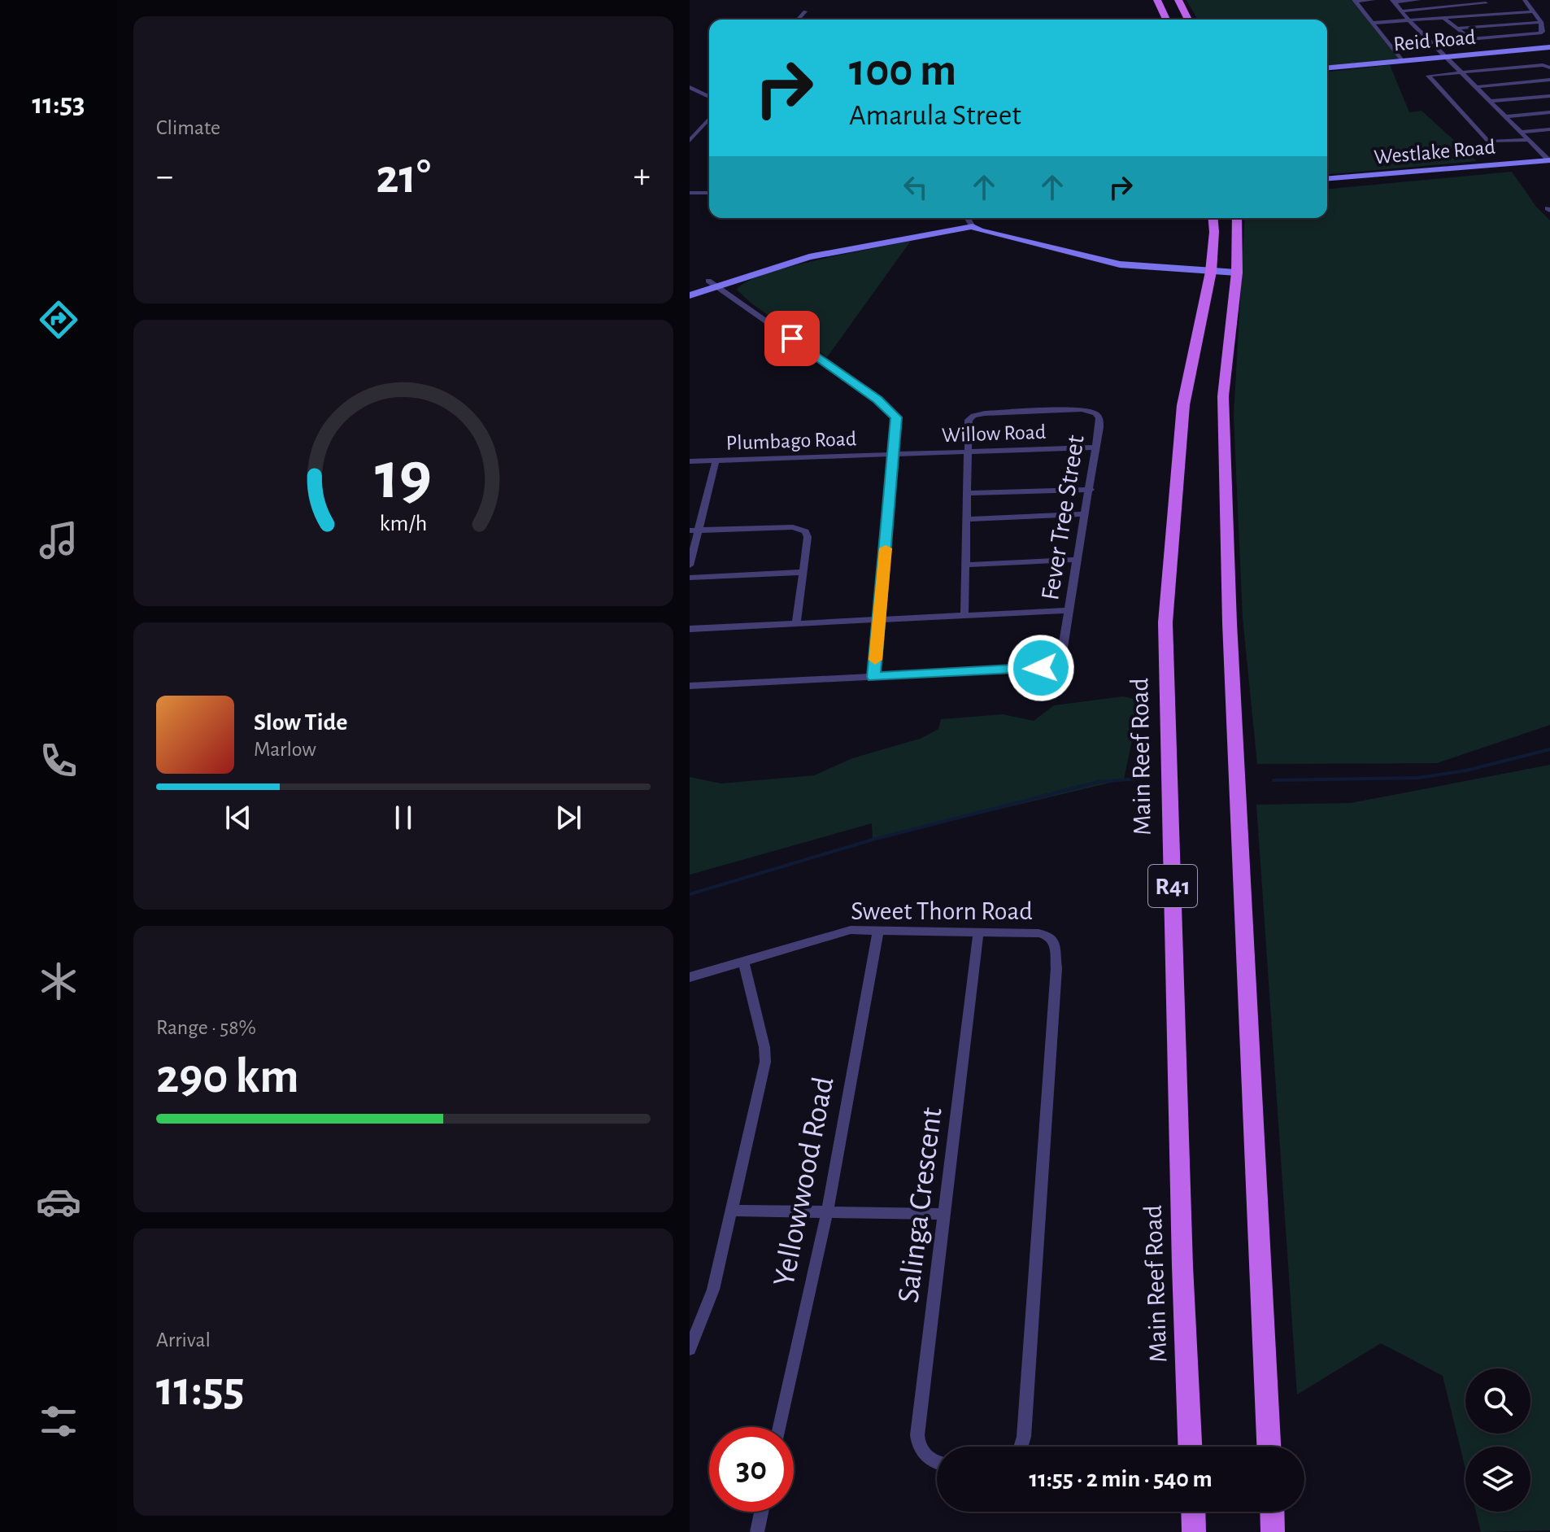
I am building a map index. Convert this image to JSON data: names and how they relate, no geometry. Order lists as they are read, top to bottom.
{
  "streets": {
    "main road": ["Main Reef Road", "R41"],
    "street": [
      "Reid Road",
      "Westlake Road",
      "Willow Road",
      "Plumbago Road",
      "Fever Tree Street",
      "Sweet Thorn Road",
      "Yellowwood Road",
      "Salinga Crescent"
    ]
  },
  "crossings": [
    ["Willow Road", "Plumbago Road"],
    ["Willow Road", "Fever Tree Street"],
    ["Sweet Thorn Road", "Yellowwood Road"],
    ["Sweet Thorn Road", "Salinga Crescent"]
  ],
  "page": {
    "tabs": "11:53",
    "tile": [
      "Climate",
      ["Range · 58%", "290 km"],
      ["Arrival", "11:55"]
    ],
    "turn": ["100 m", "Amarula Street"],
    "heat": ["−", "21°", "+"],
    "song": ["Slow Tide", "Marlow"],
    "limit": "30",
    "trip": "11:55 · 2 min · 540 m",
    "gauge": ["19", "km/h"]
  }
}
